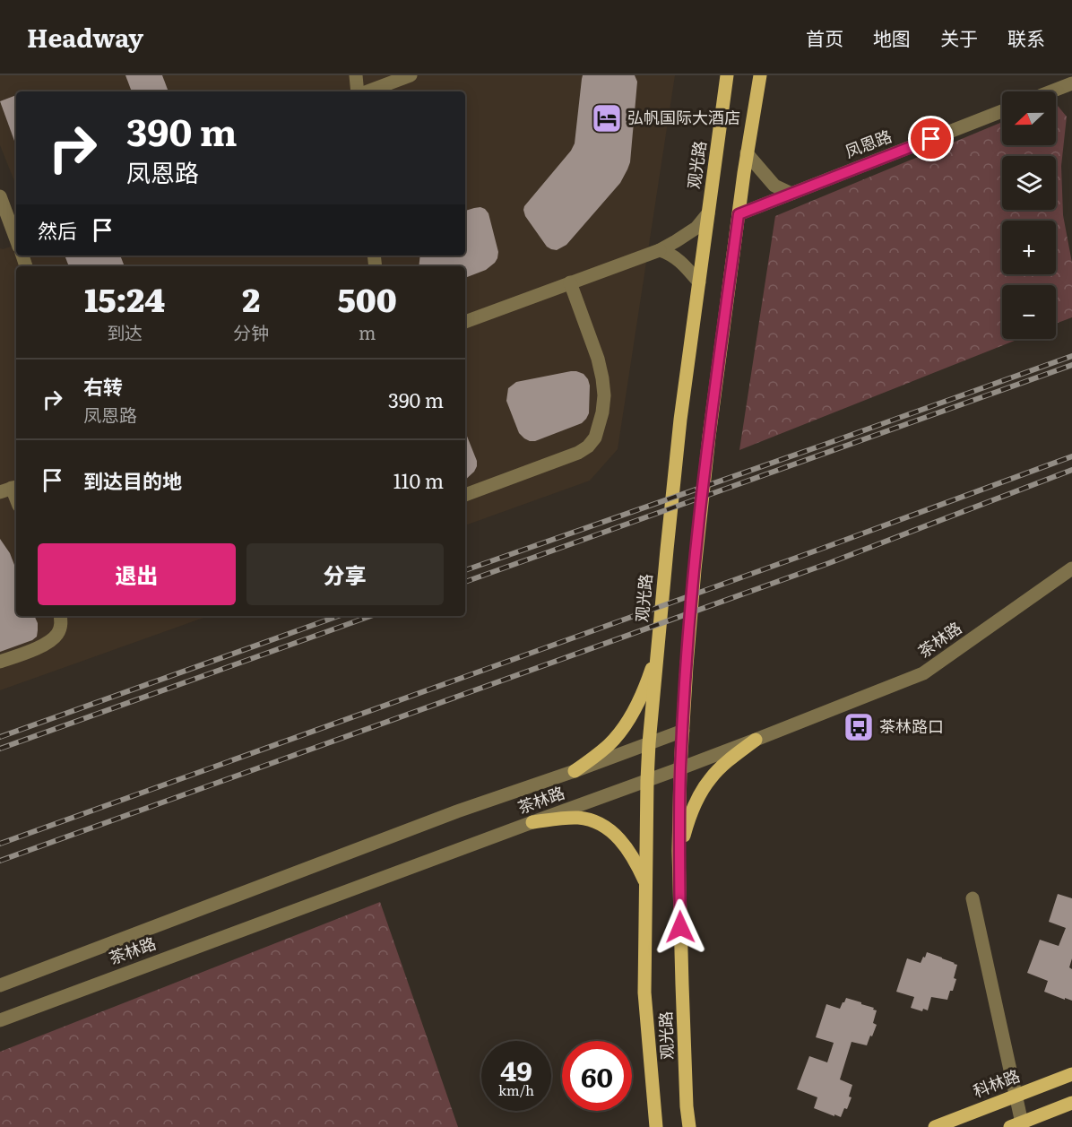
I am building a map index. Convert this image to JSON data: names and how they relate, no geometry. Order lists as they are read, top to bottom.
{
  "streets": {
    "main road": ["观光路", "科林路"],
    "street": ["凤恩路", "茶林路"]
  },
  "crossings": [
    ["凤恩路", "观光路"],
    ["观光路", "茶林路"]
  ],
  "places": {
    "hotel": ["弘帆国际大酒店"],
    "bus stop": ["茶林路口"]
  },
  "north": "left",
  "page": {
    "header": "Headway",
    "nav": [
      "首页",
      "地图",
      "关于",
      "联系"
    ],
    "map_buttons": ["+", "−"],
    "turn": ["390 m", "凤恩路"],
    "then": "然后",
    "eta": [
      "15:24",
      "到达",
      "2",
      "分钟",
      "500",
      "m"
    ],
    "list": [
      {
        "name": "右转",
        "note": "凤恩路",
        "value": "390 m"
      },
      {
        "name": "到达目的地",
        "value": "110 m"
      }
    ],
    "buttons": ["退出", "分享"],
    "speed": "49 km/h",
    "limit": "60"
  }
}
